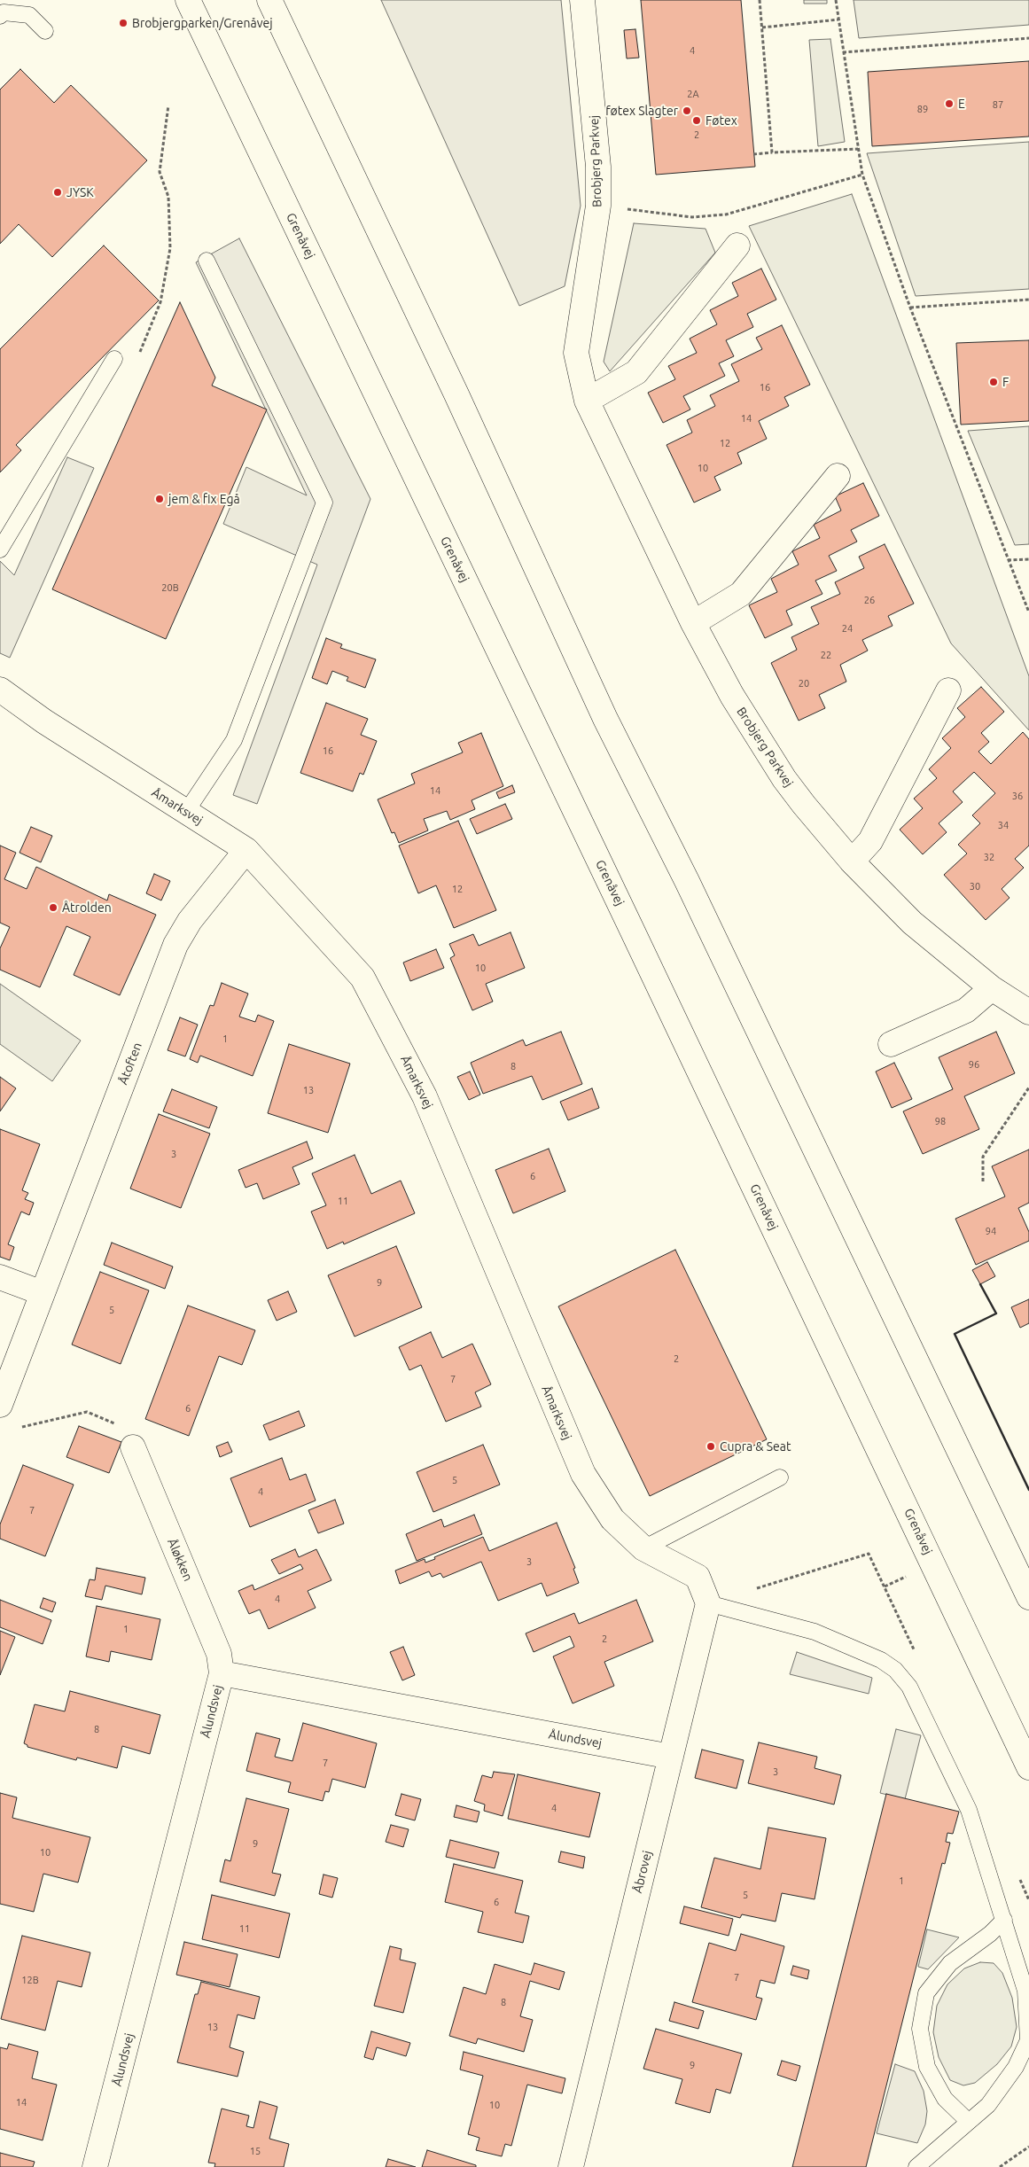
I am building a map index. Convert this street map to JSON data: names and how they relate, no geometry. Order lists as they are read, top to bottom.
{
  "streets": {
    "street": [
      "Brobjerg Parkvej",
      "Grenåvej",
      "Åmarksvej",
      "Åtoften",
      "Åløkken",
      "Ålundsvej",
      "Åbrovej"
    ]
  },
  "crossings": [
    ["Åmarksvej", "Åtoften"],
    ["Åmarksvej", "Åbrovej"],
    ["Åløkken", "Ålundsvej"],
    ["Ålundsvej", "Åbrovej"]
  ],
  "places": [
    "Brobjergparken/Grenåvej",
    "E",
    "føtex Slagter",
    "Føtex",
    "JYSK",
    "F",
    "jem & fix Egå",
    "Åtrolden",
    "Cupra & Seat"
  ],
  "house_numbers": [
    "4",
    "2A",
    "87",
    "89",
    "2",
    "16",
    "14",
    "12",
    "10",
    "20B",
    "26",
    "24",
    "22",
    "20",
    "16",
    "14",
    "36",
    "34",
    "32",
    "30",
    "12",
    "10",
    "1",
    "96",
    "8",
    "13",
    "98",
    "3",
    "6",
    "11",
    "94",
    "9",
    "5",
    "2",
    "7",
    "6",
    "5",
    "4",
    "7",
    "3",
    "4",
    "1",
    "2",
    "8",
    "7",
    "3",
    "4",
    "9",
    "10",
    "1",
    "5",
    "6",
    "11",
    "7",
    "12B",
    "8",
    "13",
    "9",
    "14",
    "10",
    "15"
  ]
}
